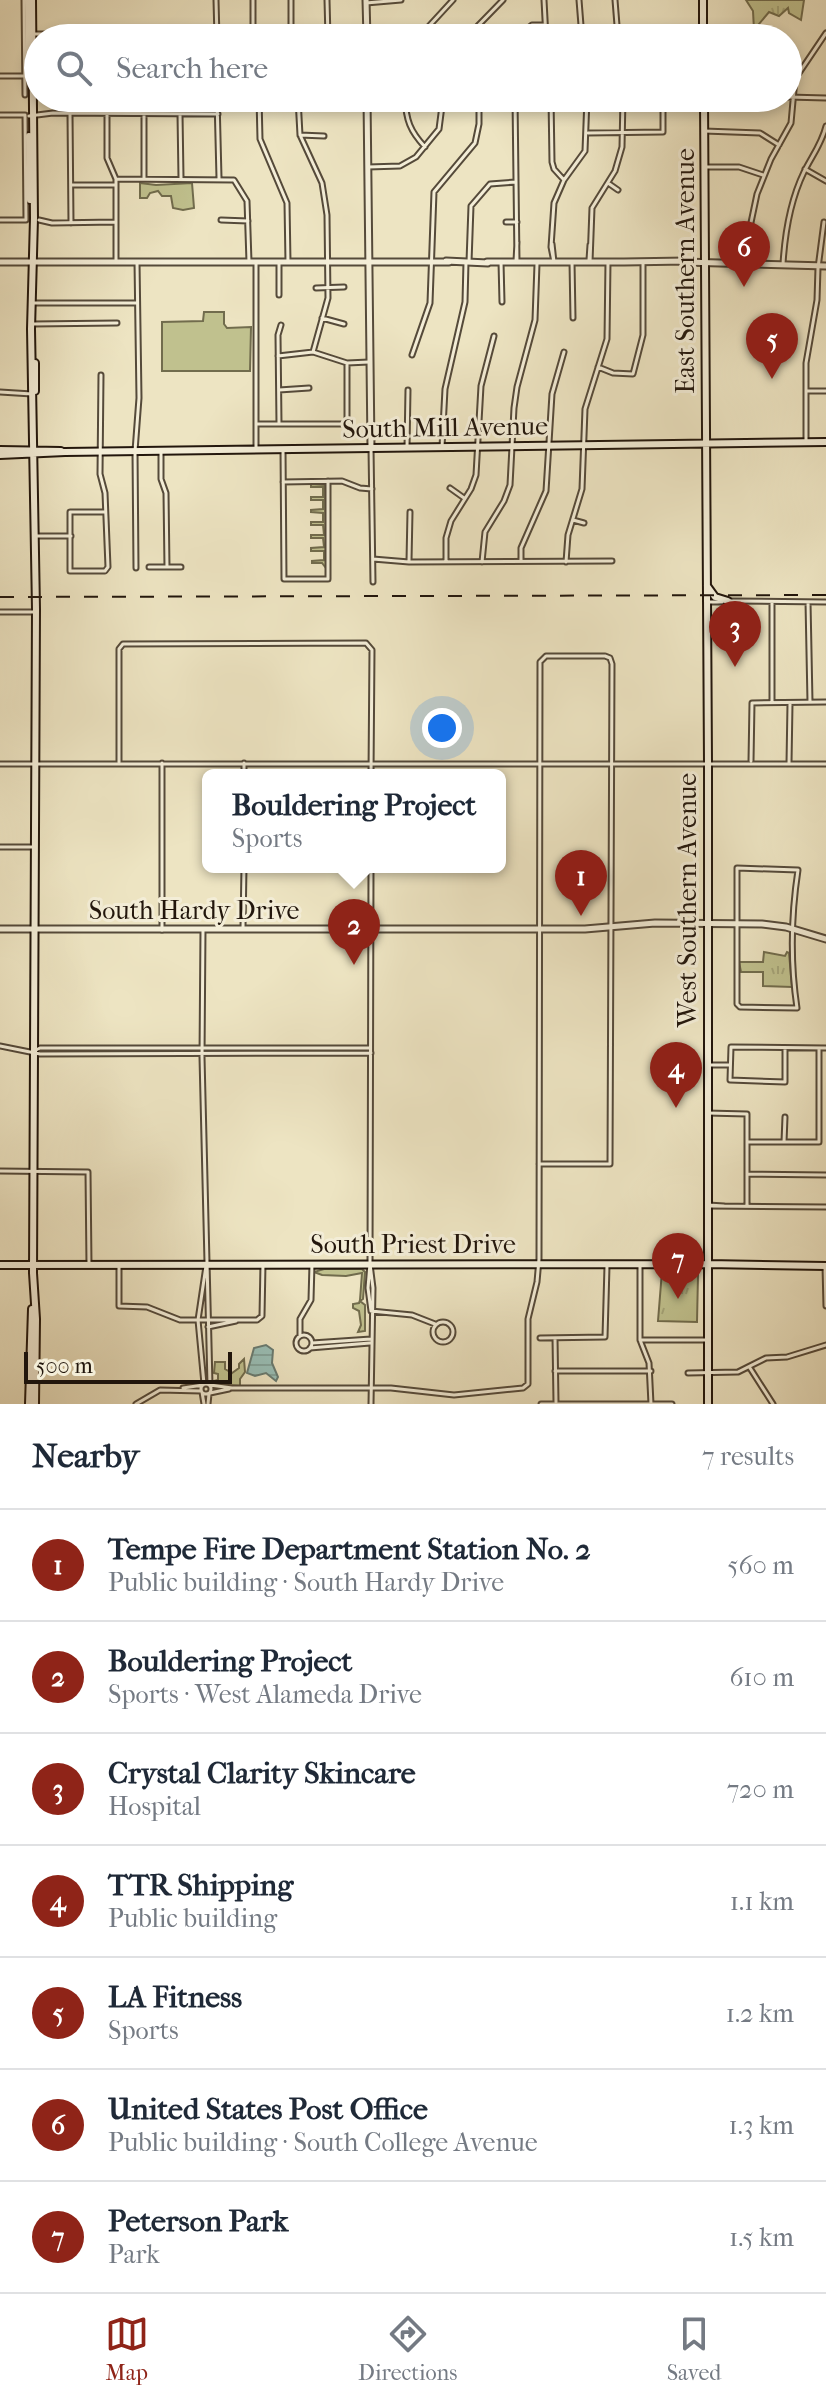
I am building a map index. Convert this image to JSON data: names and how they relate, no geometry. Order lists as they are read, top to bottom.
{
  "streets": {
    "main road": [
      "East Southern Avenue",
      "South Mill Avenue",
      "West Southern Avenue",
      "South Priest Drive"
    ],
    "street": ["South Hardy Drive"]
  },
  "crossings": [
    ["East Southern Avenue", "South Mill Avenue"],
    ["East Southern Avenue", "West Southern Avenue"],
    ["South Mill Avenue", "West Southern Avenue"],
    ["West Southern Avenue", "South Hardy Drive"],
    ["West Southern Avenue", "South Priest Drive"]
  ],
  "scale_bar": "500 m",
  "page": {
    "search": "Search here",
    "pins": [
      "6",
      "5",
      "3",
      "1",
      "2",
      "4",
      "7"
    ],
    "popup": ["Bouldering Project", "Sports"],
    "scale": "500 m",
    "heading": ["Nearby", "7 results"],
    "list": [
      {
        "mark": "1",
        "name": "Tempe Fire Department Station No. 2",
        "note": "Public building · South Hardy Drive",
        "value": "560 m"
      },
      {
        "mark": "2",
        "name": "Bouldering Project",
        "note": "Sports · West Alameda Drive",
        "value": "610 m"
      },
      {
        "mark": "3",
        "name": "Crystal Clarity Skincare",
        "note": "Hospital",
        "value": "720 m"
      },
      {
        "mark": "4",
        "name": "TTR Shipping",
        "note": "Public building",
        "value": "1.1 km"
      },
      {
        "mark": "5",
        "name": "LA Fitness",
        "note": "Sports",
        "value": "1.2 km"
      },
      {
        "mark": "6",
        "name": "United States Post Office",
        "note": "Public building · South College Avenue",
        "value": "1.3 km"
      },
      {
        "mark": "7",
        "name": "Peterson Park",
        "note": "Park",
        "value": "1.5 km"
      }
    ],
    "nav": ["Map", "Directions", "Saved"]
  }
}
